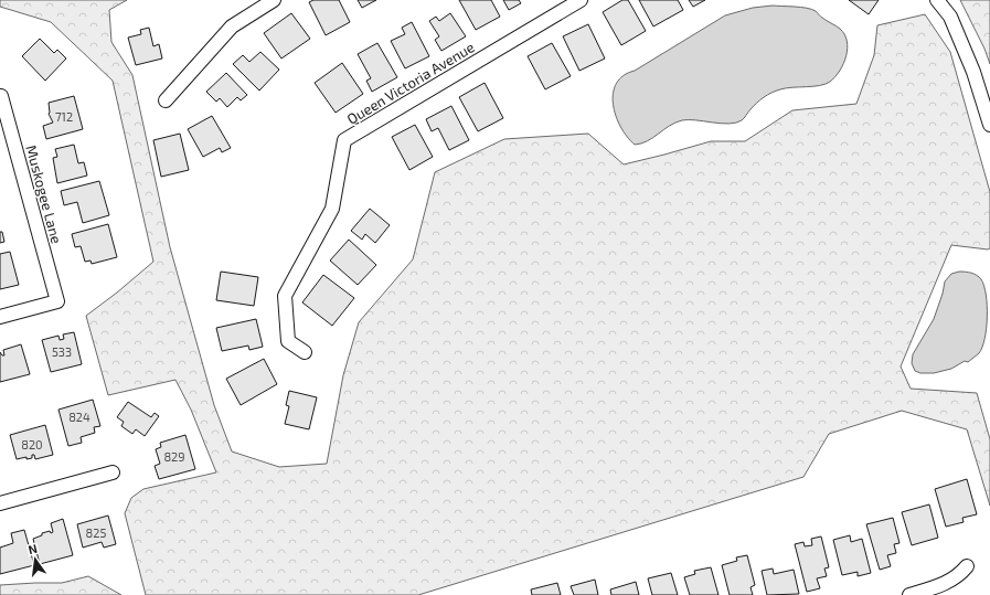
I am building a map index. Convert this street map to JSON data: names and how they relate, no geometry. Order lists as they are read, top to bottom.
{
  "streets": {
    "street": ["Queen Victoria Avenue", "Muskogee Lane"]
  },
  "house_numbers": [
    "712",
    "533",
    "824",
    "820",
    "829",
    "825"
  ],
  "north": "top"
}
